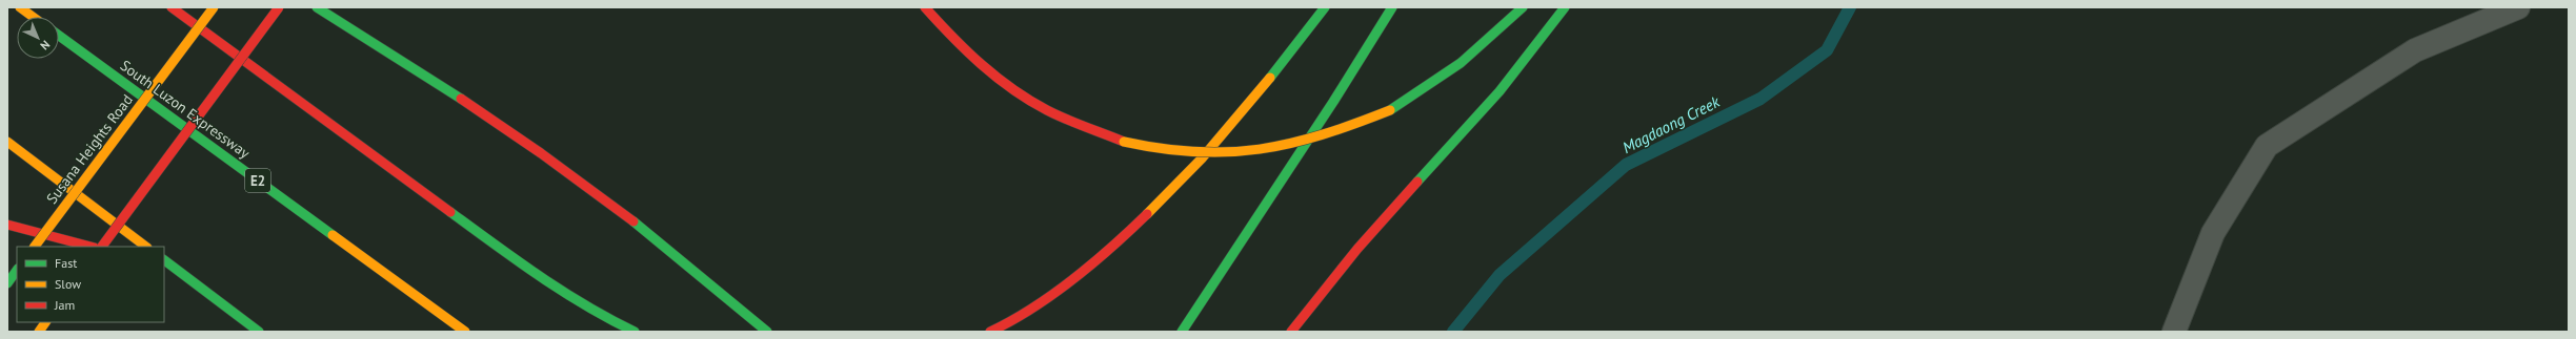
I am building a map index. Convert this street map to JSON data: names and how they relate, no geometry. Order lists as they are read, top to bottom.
{
  "streets": {
    "main road": ["South Luzon Expressway", "Susana Heights Road", "E2"]
  },
  "water": ["Magdaong Creek"],
  "legend": ["Fast", "Slow", "Jam"],
  "north": "bottom right"
}
